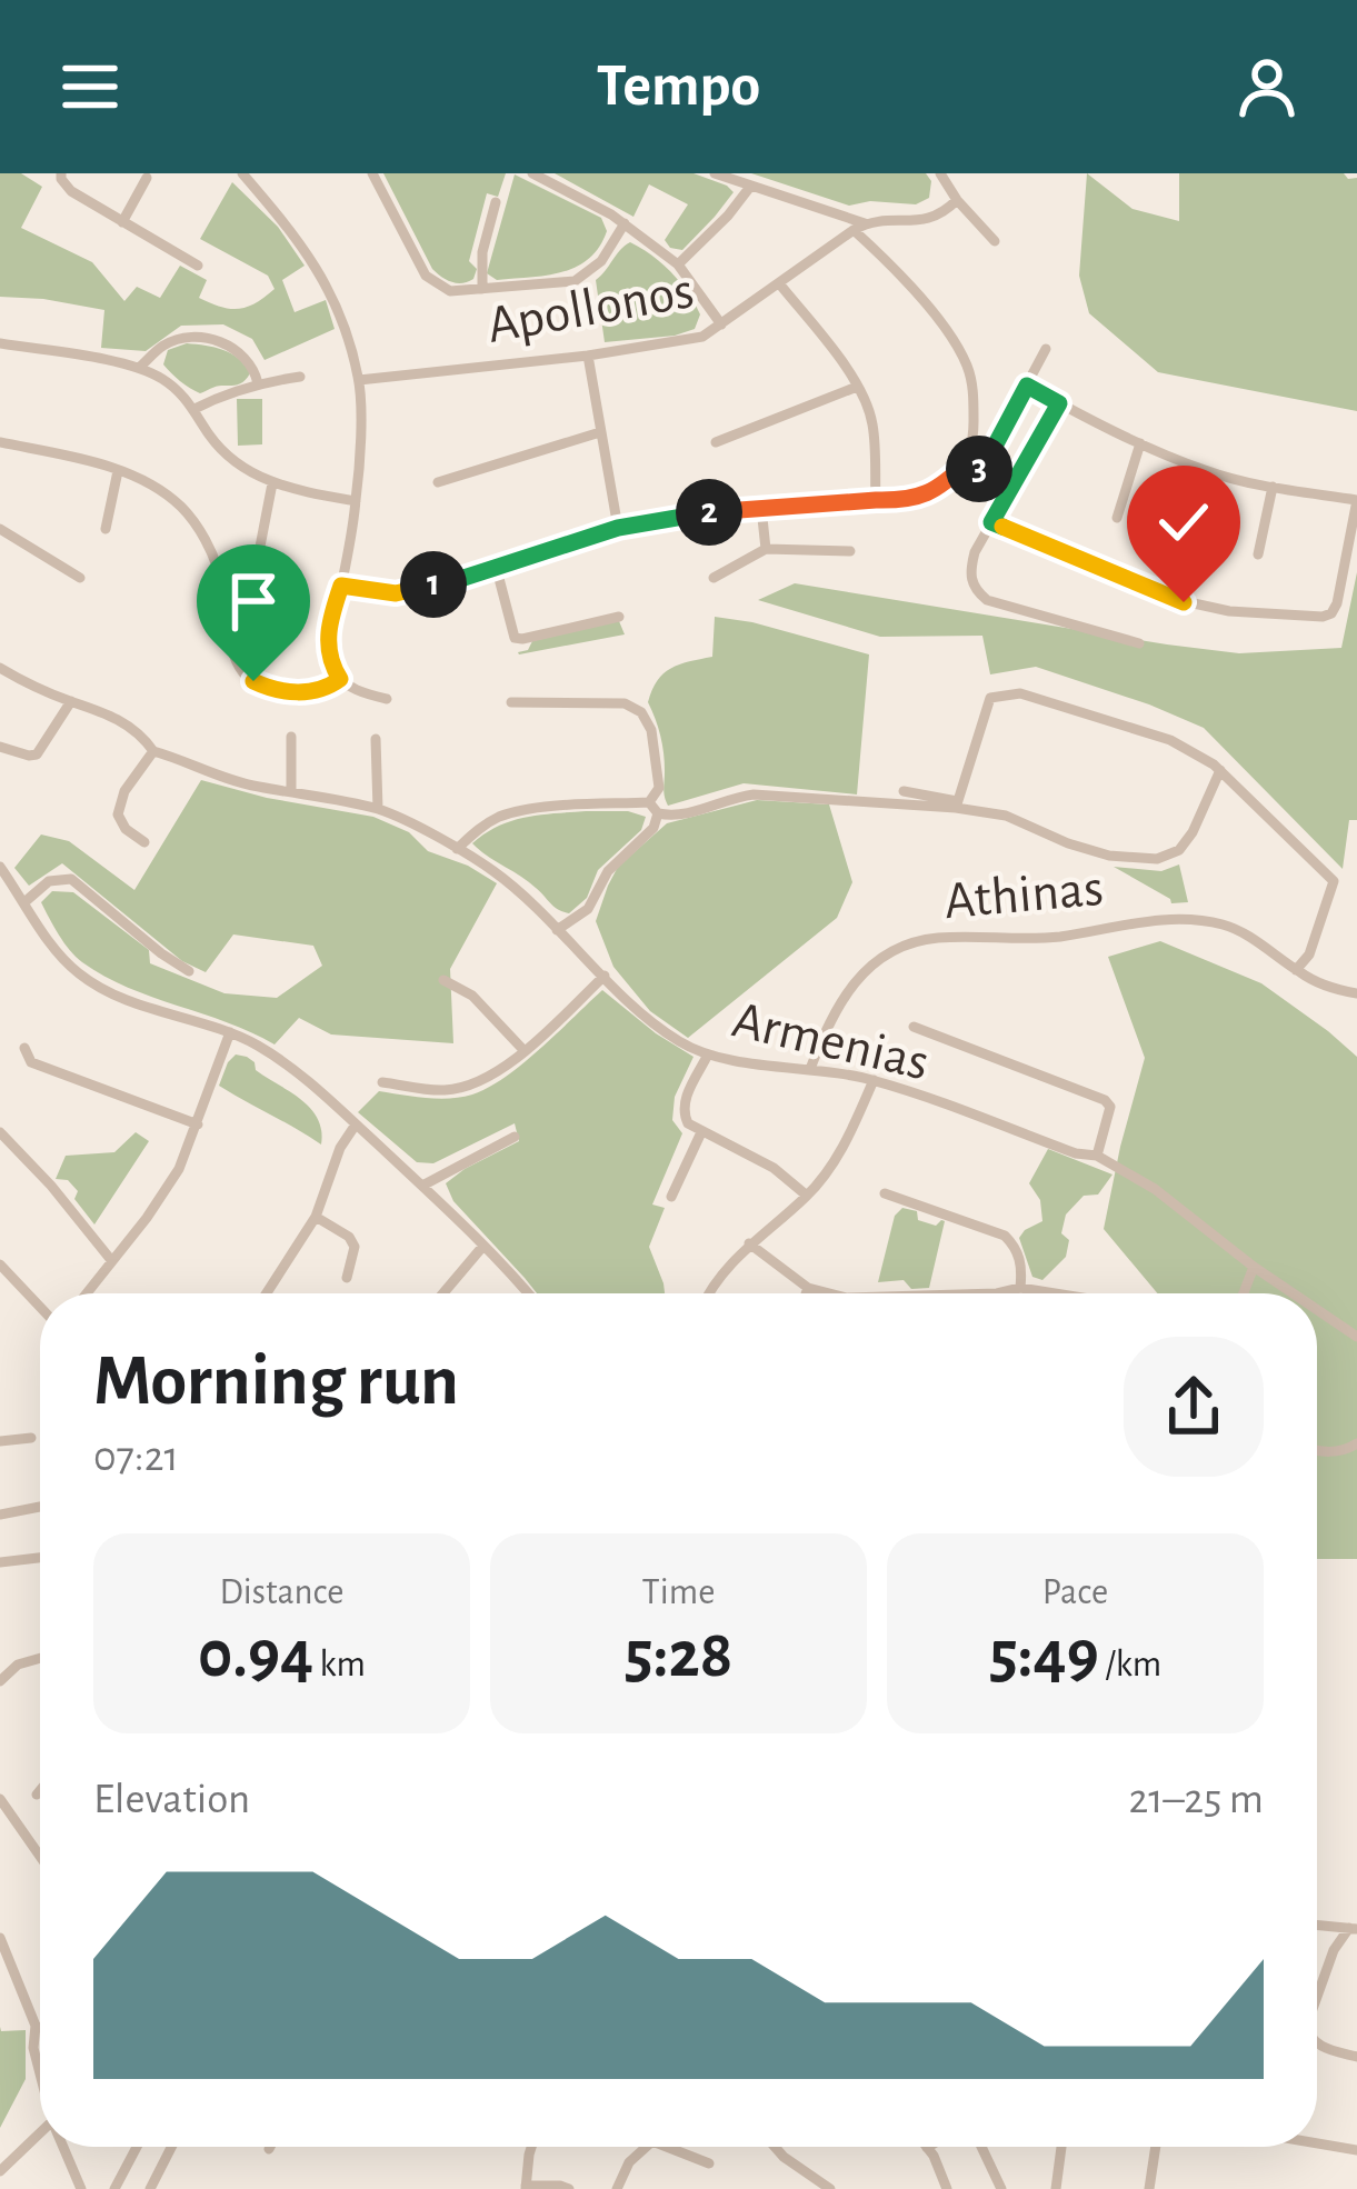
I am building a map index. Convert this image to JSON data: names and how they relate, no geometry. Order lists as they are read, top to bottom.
{
  "streets": {
    "street": ["Apollonos", "Athinas", "Armenias"]
  },
  "crossings": [
    ["Athinas", "Armenias"]
  ],
  "page": {
    "header": "Tempo",
    "pins": ["3", "2", "1"],
    "heading": ["Morning run", "07:21"],
    "stats": [
      ["Distance", "0.94 km"],
      ["Time", "5:28"],
      ["Pace", "5:49 /km"]
    ],
    "chart": ["Elevation", "21–25 m"]
  }
}
